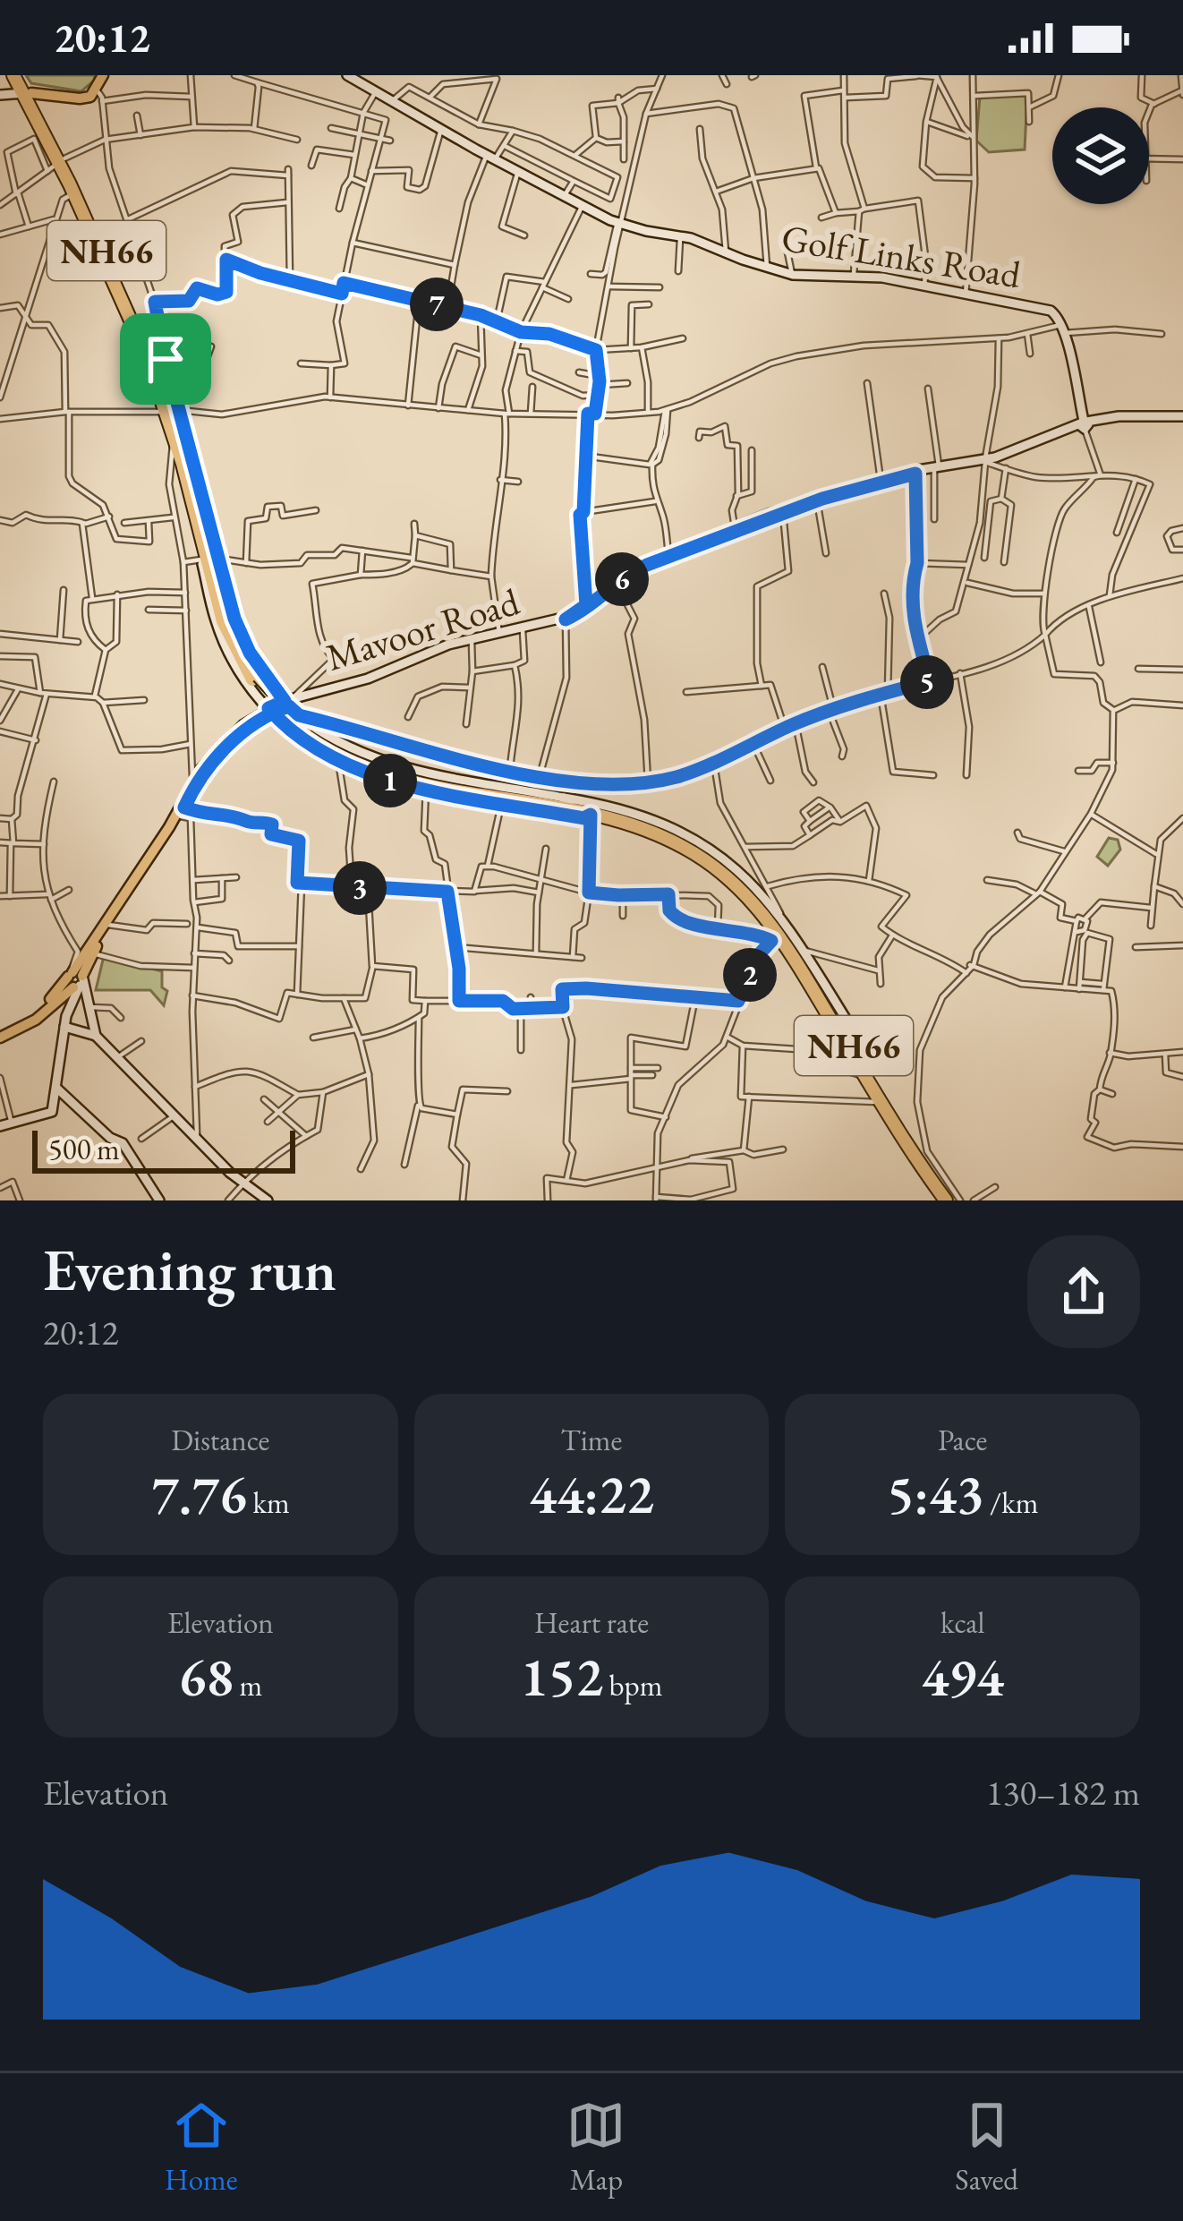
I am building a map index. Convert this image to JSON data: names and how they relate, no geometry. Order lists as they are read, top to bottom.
{
  "streets": {
    "highway": ["NH66"],
    "main road": ["Golf Links Road", "Mavoor Road"]
  },
  "crossings": [
    ["NH66", "Mavoor Road"]
  ],
  "scale_bar": "500 m",
  "page": {
    "status": "20:12",
    "pins": [
      "7",
      "6",
      "5",
      "1",
      "3",
      "2"
    ],
    "scale": "500 m",
    "heading": ["Evening run", "20:12"],
    "stats": [
      ["Distance", "7.76 km"],
      ["Time", "44:22"],
      ["Pace", "5:43 /km"],
      ["Elevation", "68 m"],
      ["Heart rate", "152 bpm"],
      ["kcal", "494"]
    ],
    "chart": ["Elevation", "130–182 m"],
    "tabs": ["Home", "Map", "Saved"]
  }
}
